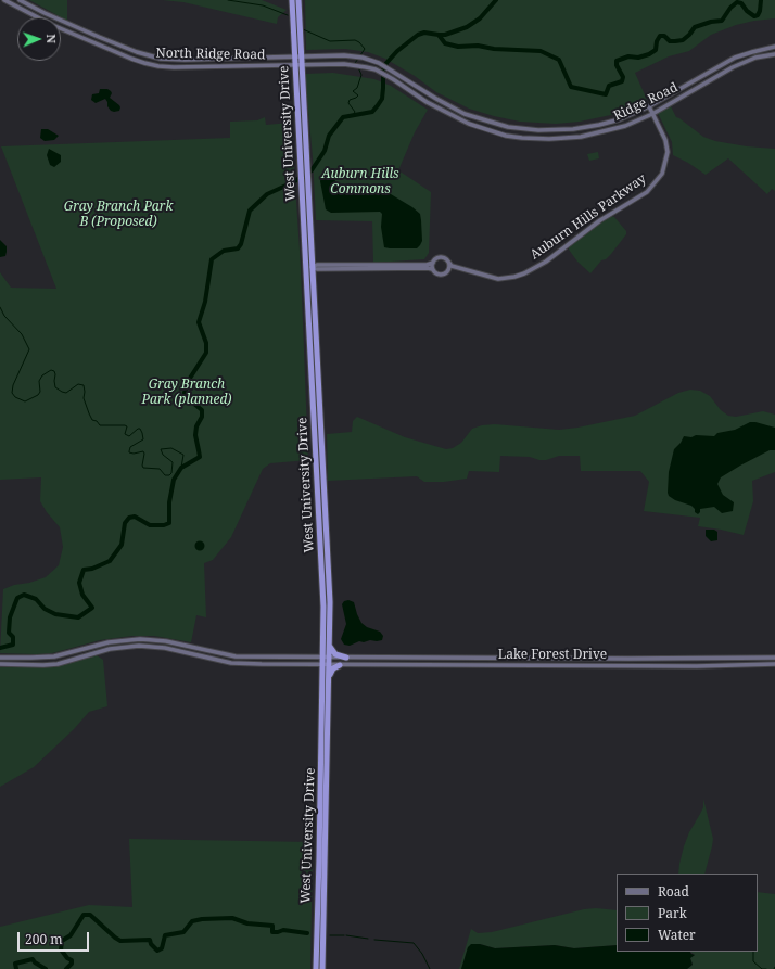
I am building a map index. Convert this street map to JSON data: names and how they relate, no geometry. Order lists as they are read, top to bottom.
{
  "streets": {
    "highway": ["West University Drive"],
    "main road": [
      "North Ridge Road",
      "Ridge Road",
      "Auburn Hills Parkway",
      "Lake Forest Drive"
    ]
  },
  "crossings": [
    ["North Ridge Road", "Ridge Road"],
    ["North Ridge Road", "West University Drive"],
    ["Ridge Road", "West University Drive"],
    ["Ridge Road", "Auburn Hills Parkway"],
    ["West University Drive", "Lake Forest Drive"]
  ],
  "parks": ["Auburn Hills Commons", "Gray Branch Park B (Proposed)", "Gray Branch Park (planned)"],
  "legend": ["Road", "Park", "Water"],
  "scale_bar": "200 m",
  "north": "right"
}
